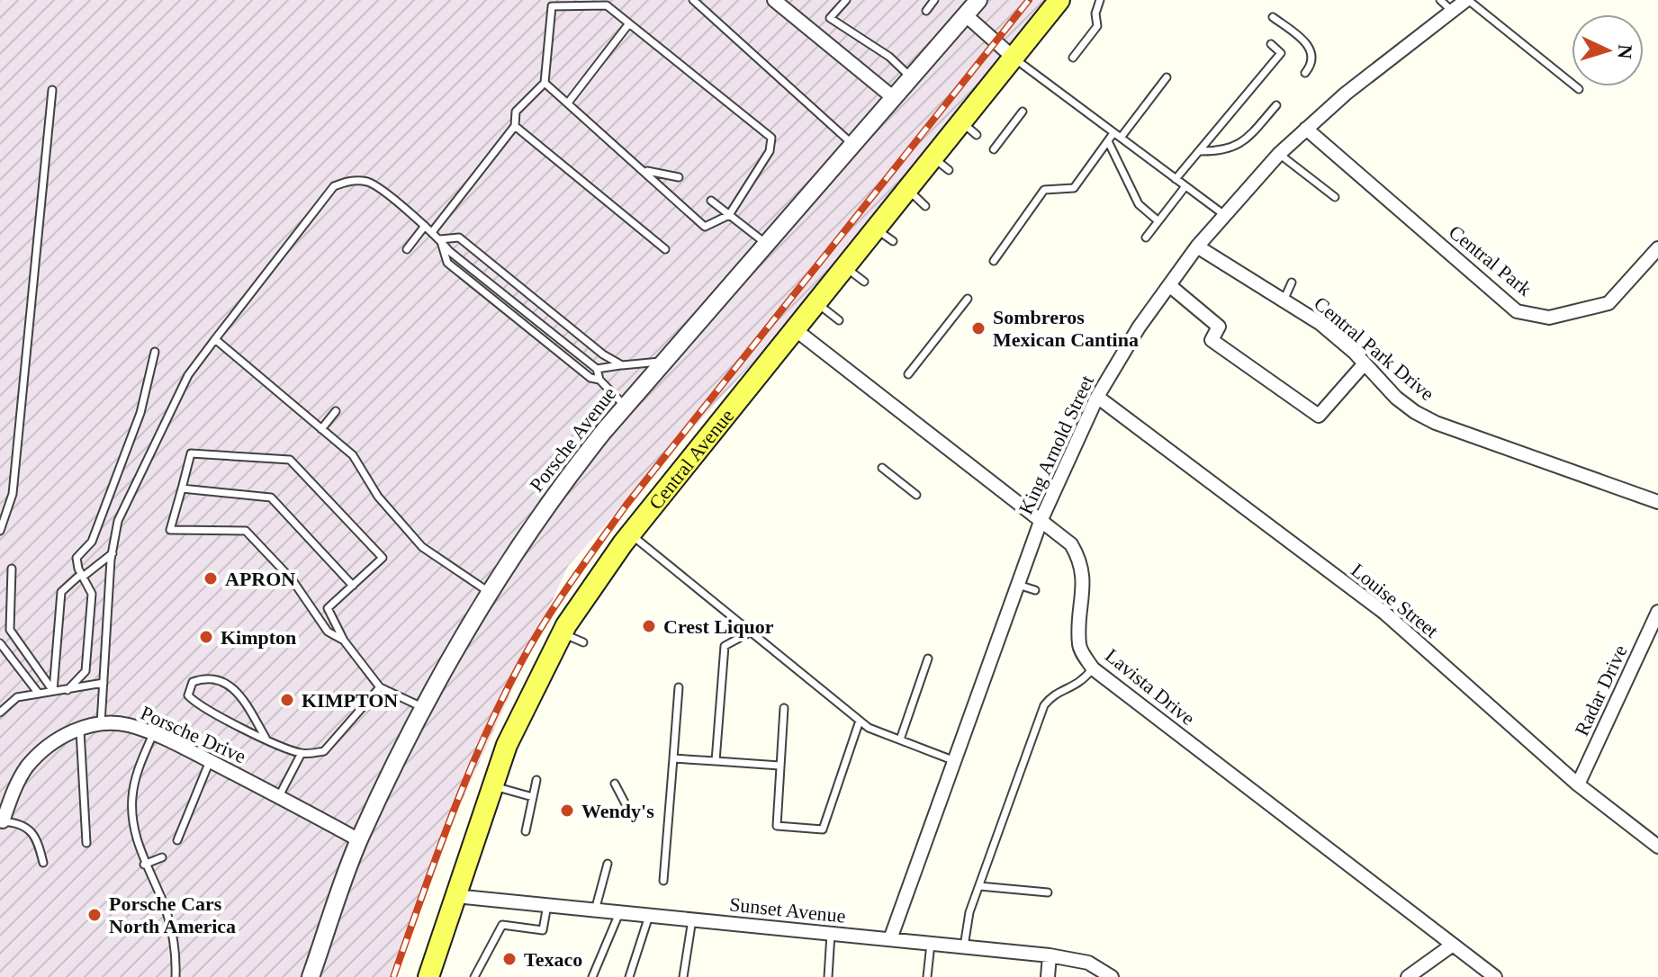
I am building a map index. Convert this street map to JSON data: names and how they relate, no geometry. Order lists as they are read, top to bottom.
{
  "streets": {
    "main road": ["Central Avenue"],
    "street": [
      "Central Park",
      "Central Park Drive",
      "Porsche Avenue",
      "King Arnold Street",
      "Louise Street",
      "Lavista Drive",
      "Radar Drive",
      "Porsche Drive",
      "Sunset Avenue"
    ]
  },
  "crossings": [
    ["Central Park", "King Arnold Street"],
    ["Central Park Drive", "King Arnold Street"],
    ["Porsche Avenue", "Porsche Drive"],
    ["King Arnold Street", "Louise Street"],
    ["King Arnold Street", "Lavista Drive"],
    ["King Arnold Street", "Sunset Avenue"],
    ["Central Avenue", "Lavista Drive"],
    ["Central Avenue", "Sunset Avenue"],
    ["Louise Street", "Radar Drive"]
  ],
  "places": [
    "Sombreros Mexican Cantina",
    "APRON",
    "Crest Liquor",
    "Kimpton",
    "KIMPTON",
    "Wendy's",
    "Porsche Cars North America",
    "Texaco"
  ],
  "north": "right"
}
